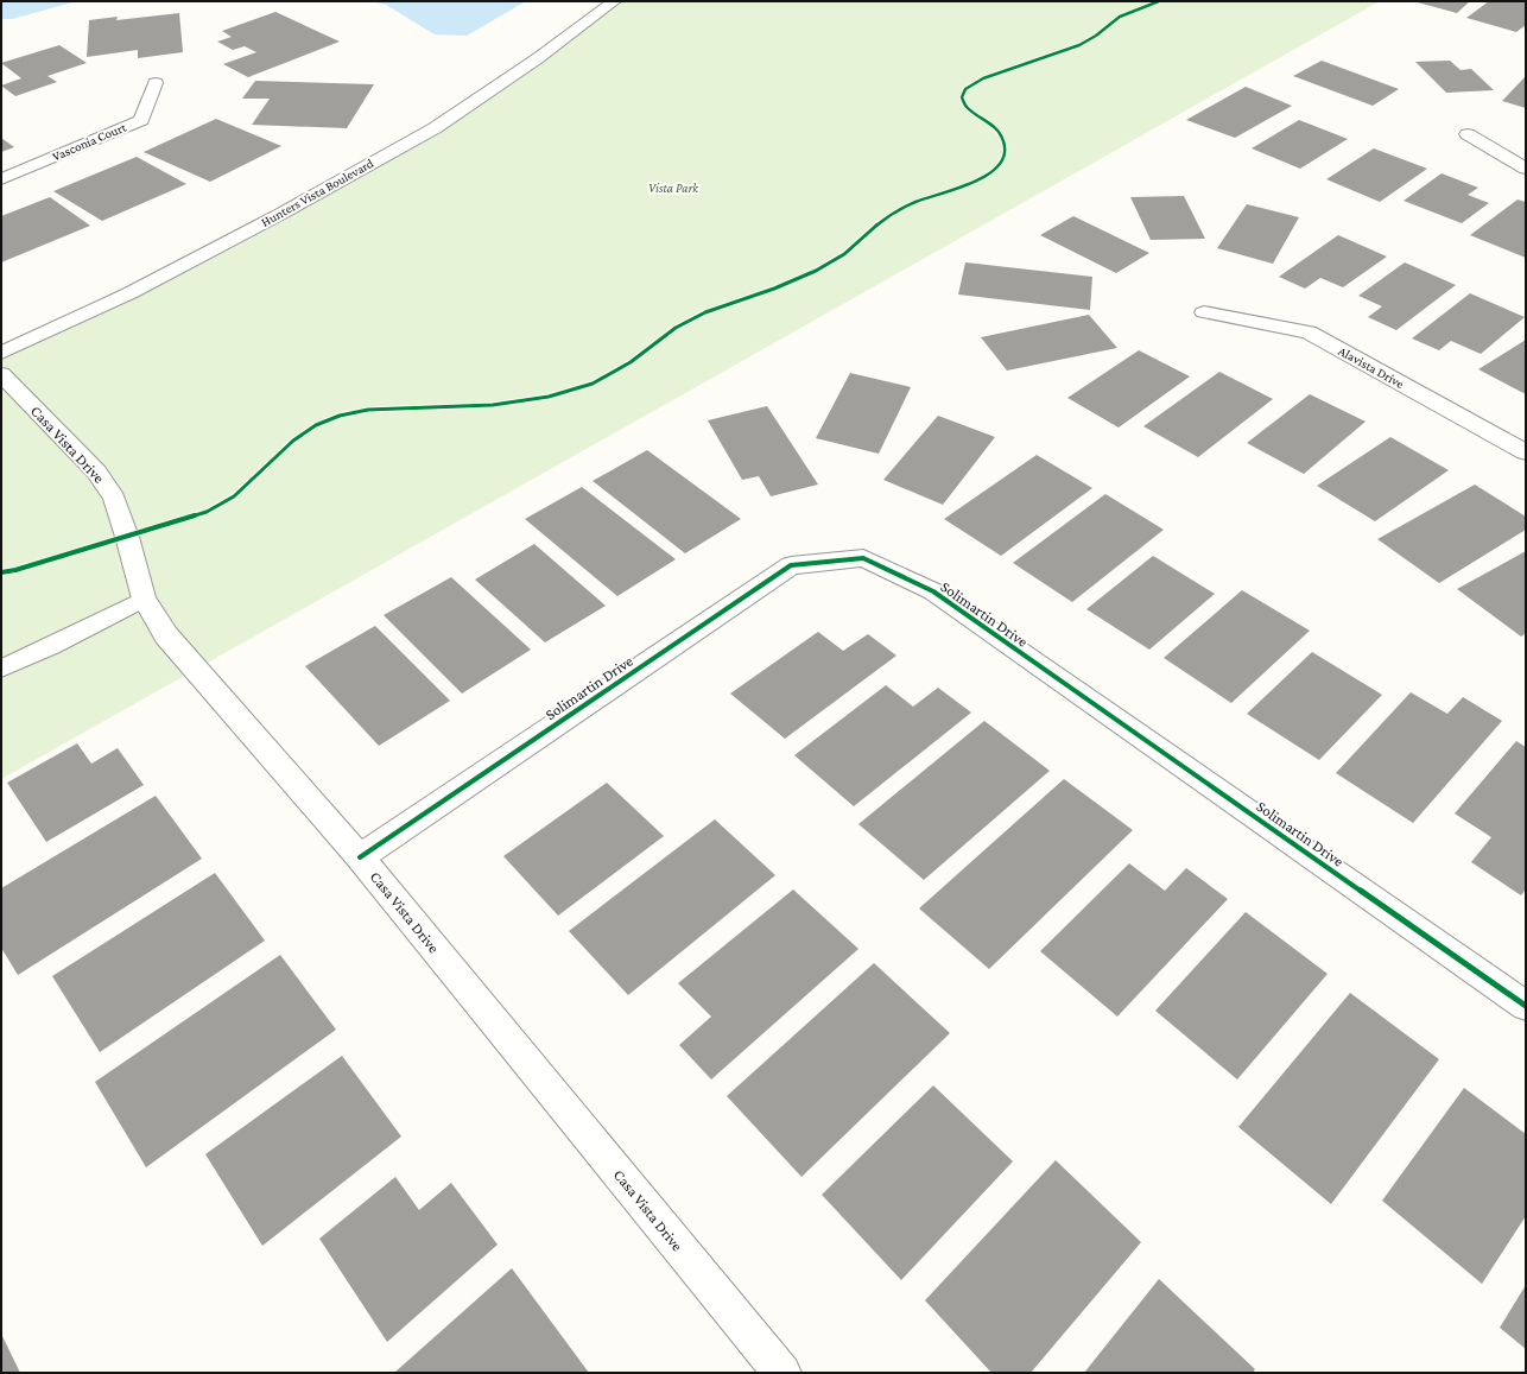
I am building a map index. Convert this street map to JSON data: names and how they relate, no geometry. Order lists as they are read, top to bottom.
{
  "streets": {
    "street": [
      "Vasconia Court",
      "Hunters Vista Boulevard",
      "Alavista Drive",
      "Casa Vista Drive",
      "Solimartin Drive"
    ]
  },
  "crossings": [
    ["Casa Vista Drive", "Solimartin Drive"]
  ],
  "parks": ["Vista Park"]
}
